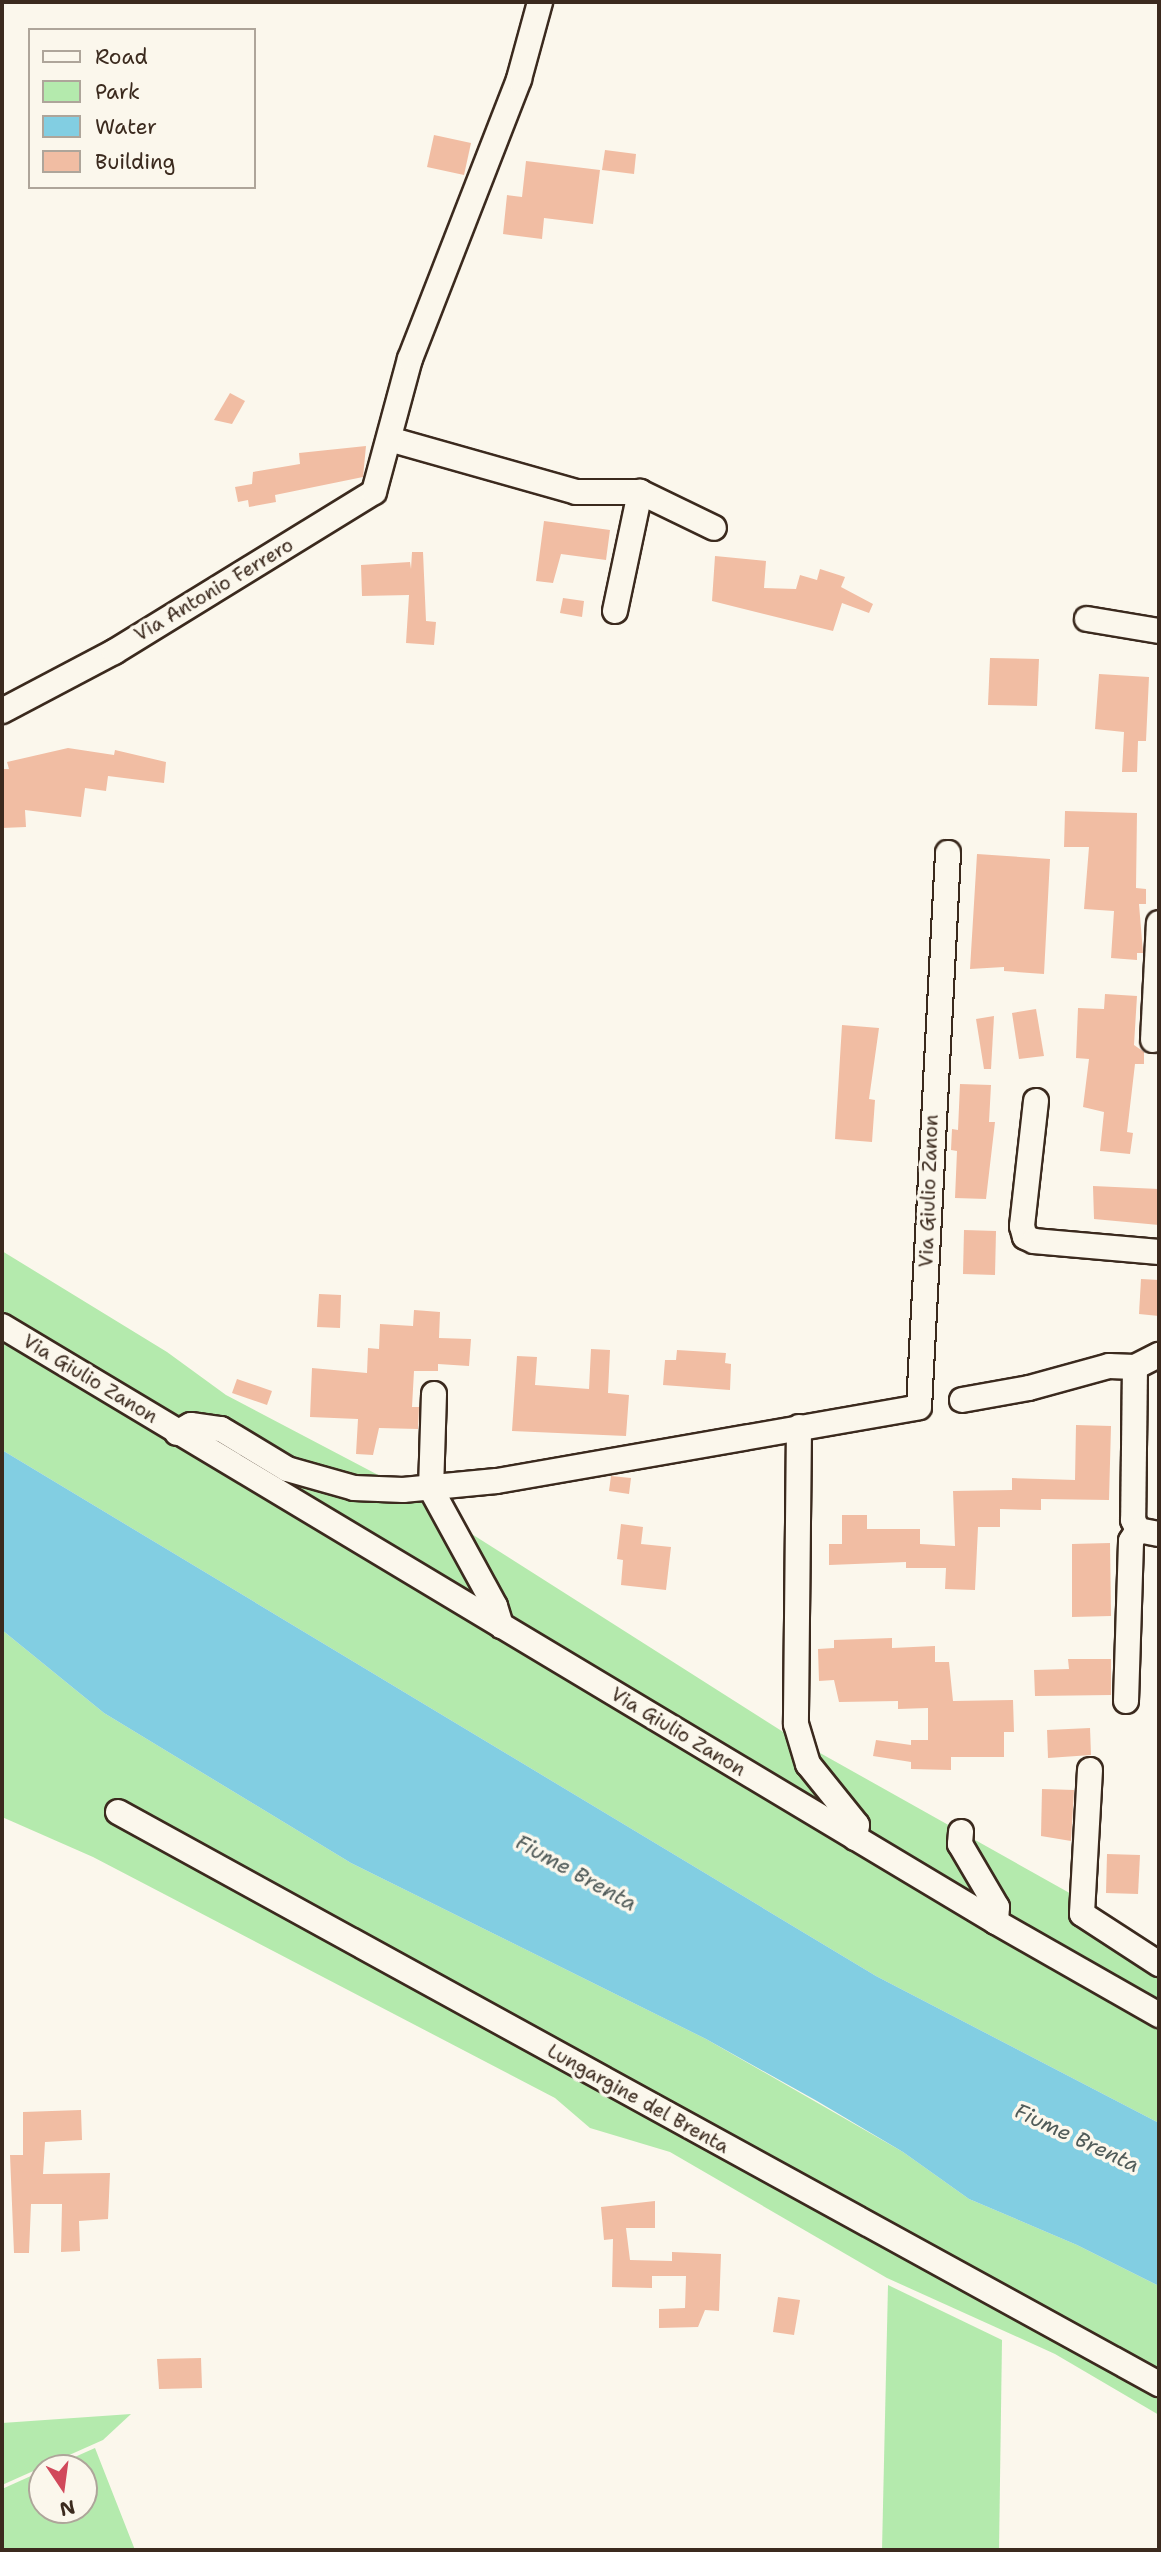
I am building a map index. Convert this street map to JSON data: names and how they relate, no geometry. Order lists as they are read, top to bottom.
{
  "streets": {
    "street": ["Via Antonio Ferrero", "Via Giulio Zanon", "Lungargine del Brenta"]
  },
  "water": ["Fiume Brenta"],
  "legend": [
    "Road",
    "Park",
    "Water",
    "Building"
  ],
  "north": "bottom"
}
